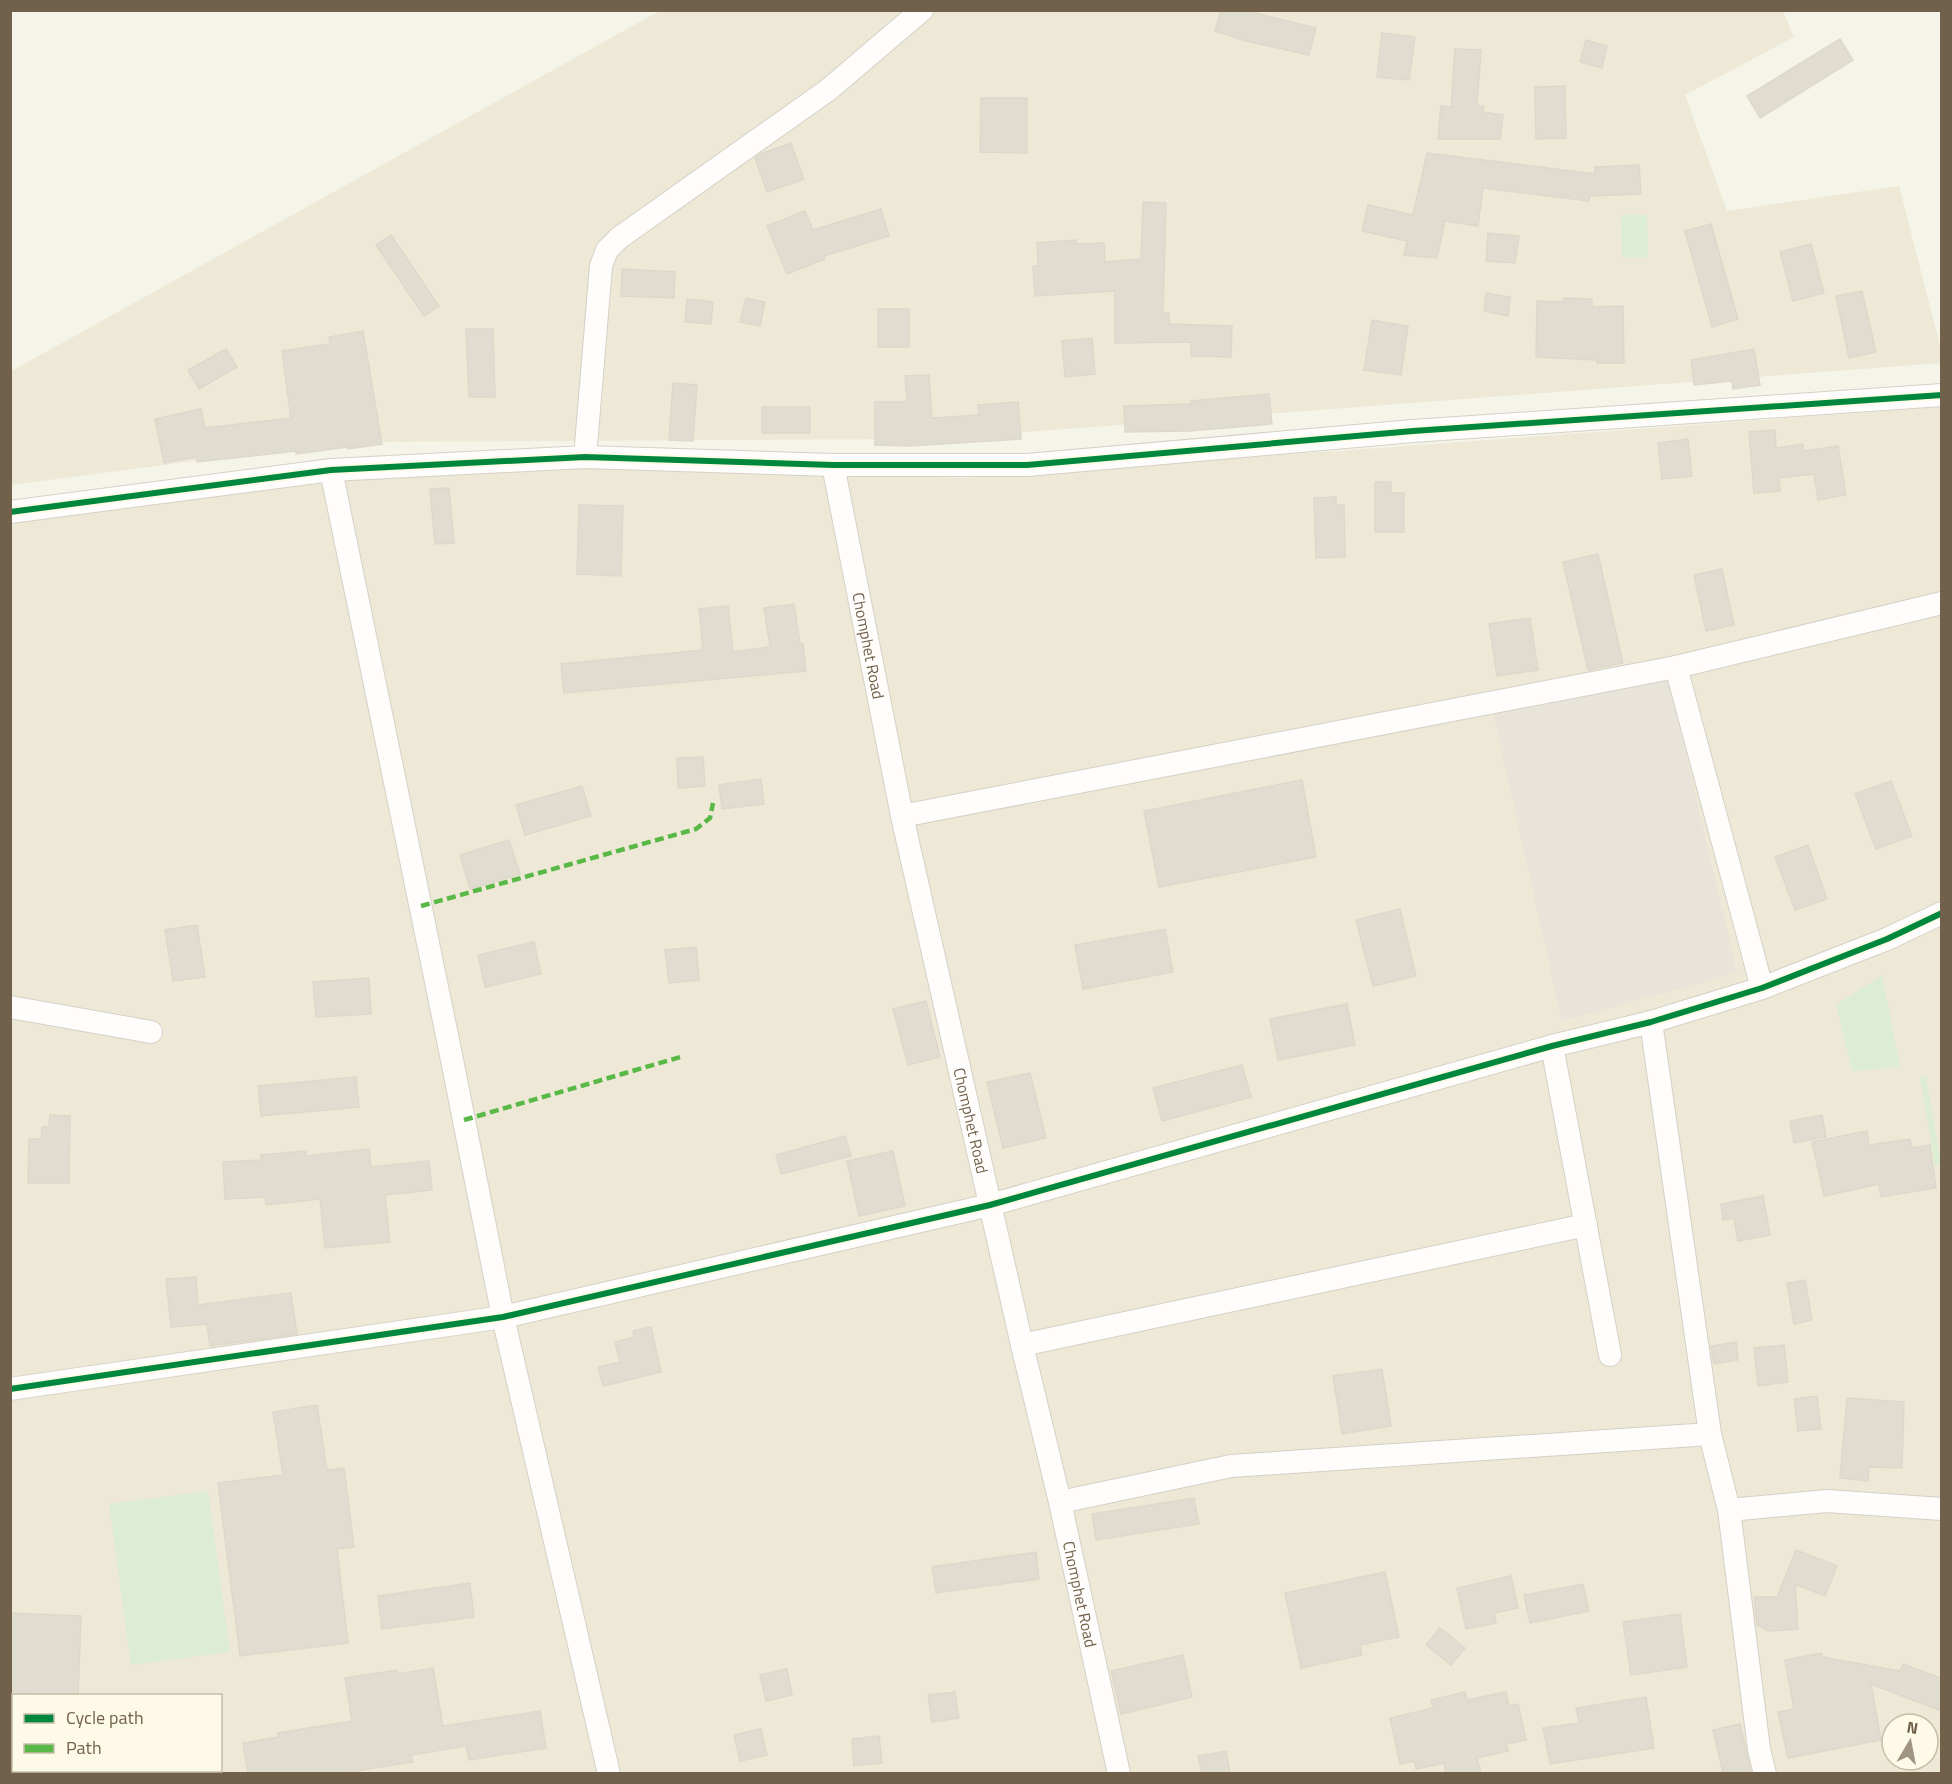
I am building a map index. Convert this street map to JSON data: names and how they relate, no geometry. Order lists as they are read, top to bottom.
{
  "streets": {
    "street": ["Chomphet Road"]
  },
  "legend": ["Cycle path", "Path"],
  "north": "top"
}
